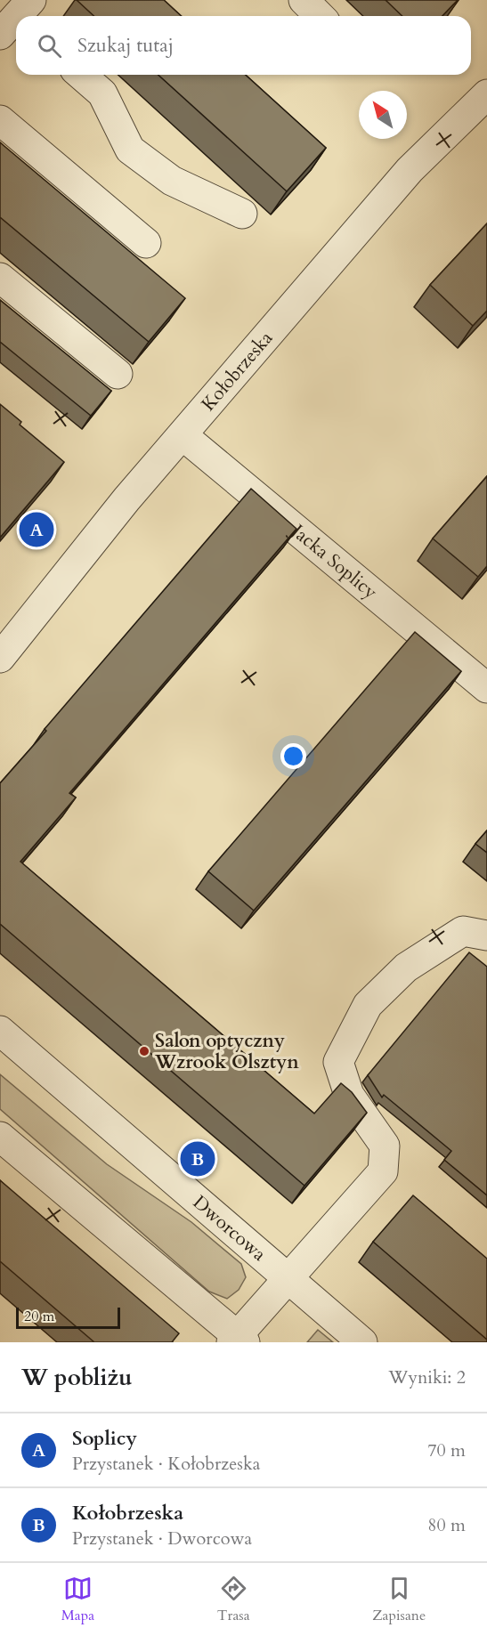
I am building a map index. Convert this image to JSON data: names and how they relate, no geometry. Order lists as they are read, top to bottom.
{
  "streets": {
    "street": ["Kołobrzeska", "Jacka Soplicy", "Dworcowa"]
  },
  "crossings": [
    ["Kołobrzeska", "Jacka Soplicy"]
  ],
  "places": ["Salon optyczny Wzrook Olsztyn"],
  "scale_bar": "20 m",
  "north": "top left",
  "page": {
    "search": "Szukaj tutaj",
    "pins": ["A", "B"],
    "scale": "20 m",
    "heading": ["W pobliżu", "Wyniki: 2"],
    "list": [
      {
        "mark": "A",
        "name": "Soplicy",
        "note": "Przystanek · Kołobrzeska",
        "value": "70 m"
      },
      {
        "mark": "B",
        "name": "Kołobrzeska",
        "note": "Przystanek · Dworcowa",
        "value": "80 m"
      }
    ],
    "nav": ["Mapa", "Trasa", "Zapisane"]
  }
}
